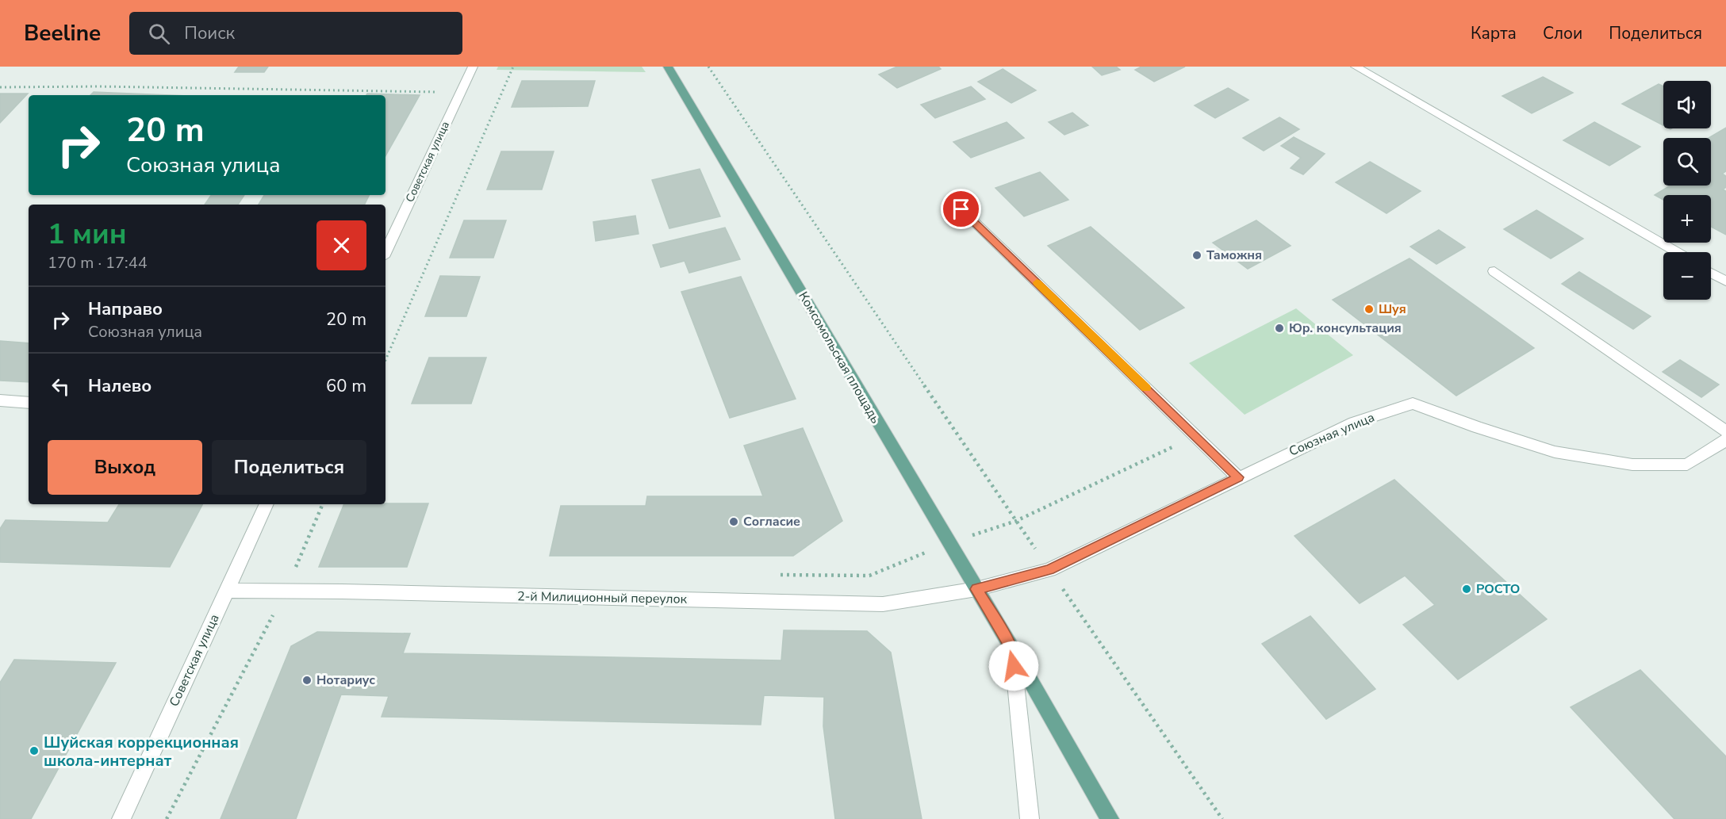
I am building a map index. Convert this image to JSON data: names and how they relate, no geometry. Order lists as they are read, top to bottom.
{
  "streets": {
    "main road": ["Комсомольская площадь"],
    "street": ["Советская улица", "Союзная улица", "2-й Милиционный переулок"]
  },
  "crossings": [
    ["Советская улица", "2-й Милиционный переулок"],
    ["Комсомольская площадь", "Союзная улица"],
    ["Комсомольская площадь", "2-й Милиционный переулок"],
    ["Союзная улица", "2-й Милиционный переулок"]
  ],
  "places": [
    "Таможня",
    "Шуя",
    "Юр. консультация",
    "Согласие",
    "РОСТО",
    "Нотариус",
    "Шуйская коррекционная школа-интернат"
  ],
  "page": {
    "header": "Beeline",
    "search": "Поиск",
    "nav": ["Карта", "Слои", "Поделиться"],
    "map_buttons": ["+", "−"],
    "turn": ["20 m", "Союзная улица"],
    "heading": ["1 мин", "170 m · 17:44"],
    "list": [
      {
        "name": "Направо",
        "note": "Союзная улица",
        "value": "20 m"
      },
      {
        "name": "Налево",
        "value": "60 m"
      }
    ],
    "buttons": ["Выход", "Поделиться"]
  }
}
